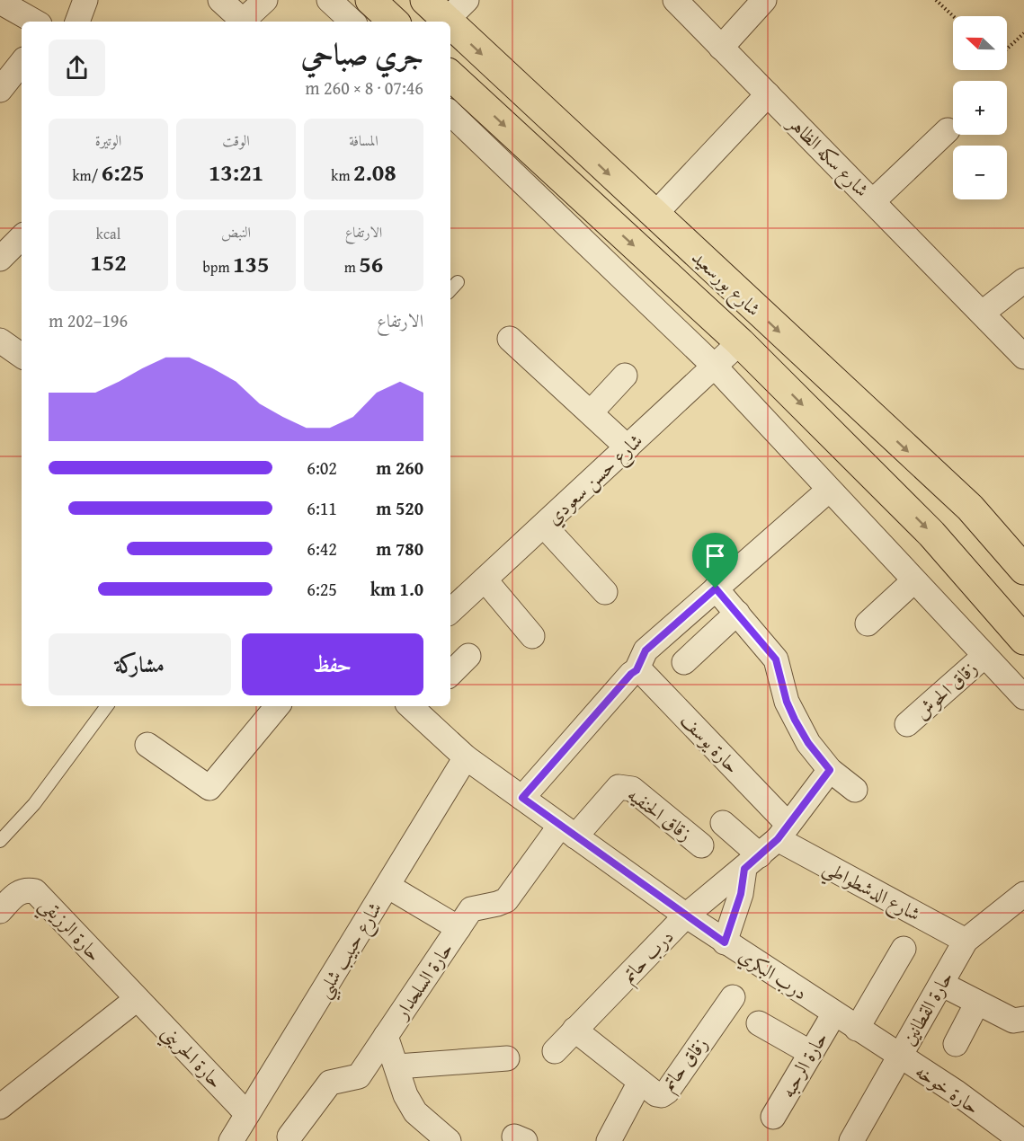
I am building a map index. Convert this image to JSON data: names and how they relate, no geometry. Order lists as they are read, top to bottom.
{
  "streets": {
    "main road": ["شارع بورسعيد"],
    "street": [
      "شارع سكه الظاهر",
      "شارع حسن سعودي",
      "زقاق الحوش",
      "حارة يوسف",
      "زقاق الحنفيه",
      "شارع الدشطواطي",
      "حارة الرزيقي",
      "شارع حبيب شلبي",
      "درب حاتم",
      "درب البكري",
      "حارة السلحدار",
      "حارة القطانين",
      "حارة الحريني",
      "زقاق حاتم",
      "حارة الرحبه",
      "حارة خوخه"
    ]
  },
  "crossings": [
    ["شارع بورسعيد", "شارع حسن سعودي"],
    ["حارة يوسف", "شارع الدشطواطي"],
    ["حارة يوسف", "درب حاتم"],
    ["زقاق الحنفيه", "درب البكري"],
    ["زقاق الحنفيه", "حارة السلحدار"],
    ["شارع الدشطواطي", "درب حاتم"],
    ["شارع الدشطواطي", "حارة القطانين"],
    ["حارة الرزيقي", "حارة الحريني"],
    ["شارع حبيب شلبي", "درب البكري"],
    ["شارع حبيب شلبي", "حارة الحريني"],
    ["درب حاتم", "درب البكري"],
    ["درب حاتم", "زقاق حاتم"],
    ["درب البكري", "حارة السلحدار"],
    ["درب البكري", "حارة القطانين"],
    ["درب البكري", "حارة الرحبه"],
    ["درب البكري", "حارة خوخه"],
    ["حارة القطانين", "حارة خوخه"]
  ],
  "one_way": ["شارع بورسعيد"],
  "north": "left",
  "page": {
    "map_buttons": ["+", "−"],
    "heading": ["جري صباحي", "07:46 · 8 × 260 m"],
    "stats": [
      ["المسافة", "2.08 km"],
      ["الوقت", "13:21"],
      ["الوتيرة", "6:25 /km"],
      ["الارتفاع", "56 m"],
      ["النبض", "135 bpm"],
      ["kcal", "152"]
    ],
    "chart": ["الارتفاع", "196–202 m"],
    "list": [
      {
        "name": "260 m",
        "note": "6:02"
      },
      {
        "name": "520 m",
        "note": "6:11"
      },
      {
        "name": "780 m",
        "note": "6:42"
      },
      {
        "name": "1.0 km",
        "note": "6:25"
      }
    ],
    "buttons": ["حفظ", "مشاركة"]
  }
}
